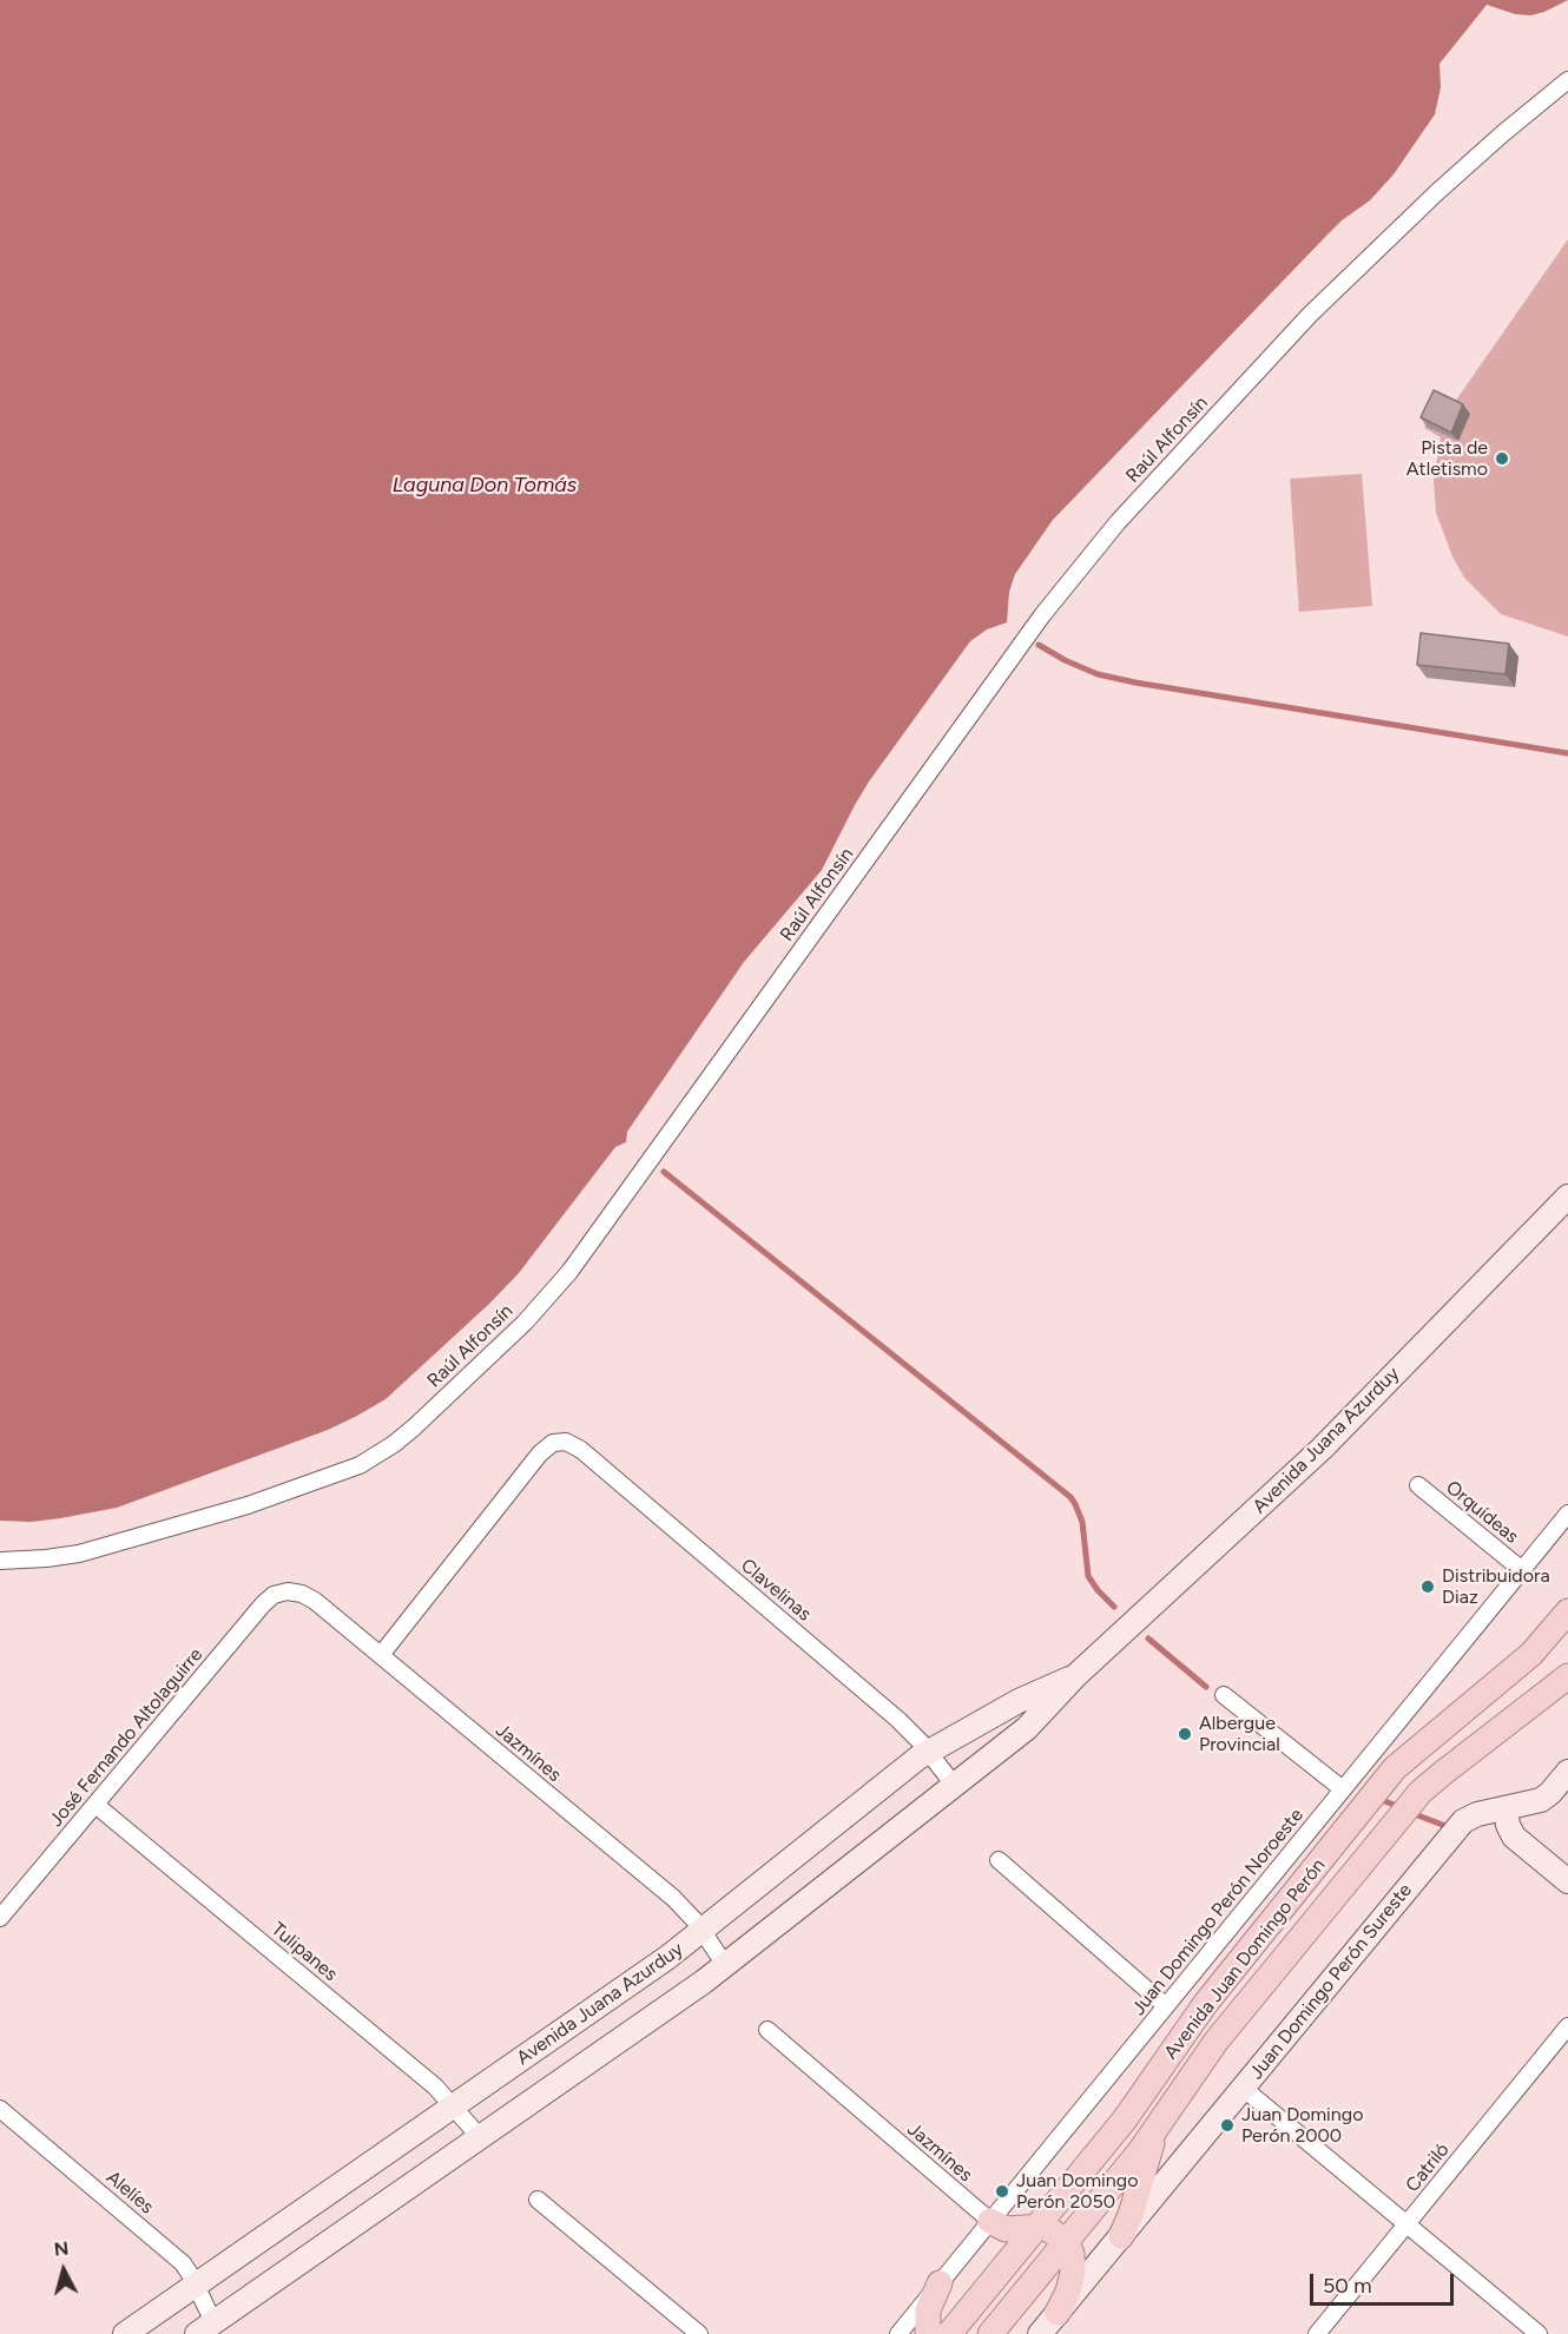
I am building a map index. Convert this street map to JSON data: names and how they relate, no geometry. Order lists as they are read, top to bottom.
{
  "streets": {
    "main road": ["Avenida Juan Domingo Perón"],
    "street": [
      "Raúl Alfonsín",
      "Avenida Juana Azurduy",
      "Orquídeas",
      "Clavelinas",
      "José Fernando Altolaguirre",
      "Jazmínes",
      "Juan Domingo Perón Noroeste",
      "Tulipanes",
      "Juan Domingo Perón Sureste",
      "Catriló",
      "Alelíes"
    ]
  },
  "crossings": [
    ["Avenida Juana Azurduy", "Clavelinas"],
    ["Avenida Juana Azurduy", "Jazmínes"],
    ["Avenida Juana Azurduy", "Tulipanes"],
    ["Avenida Juana Azurduy", "Alelíes"],
    ["Orquídeas", "Juan Domingo Perón Noroeste"],
    ["Clavelinas", "Jazmínes"],
    ["José Fernando Altolaguirre", "Jazmínes"],
    ["José Fernando Altolaguirre", "Tulipanes"],
    ["Jazmínes", "Juan Domingo Perón Noroeste"]
  ],
  "water": ["Laguna Don Tomás"],
  "places": [
    "Pista de Atletismo",
    "Distribuidora Diaz",
    "Albergue Provincial",
    "Juan Domingo Perón 2000",
    "Juan Domingo Perón 2050"
  ],
  "scale_bar": "50 m",
  "north": "top"
}
